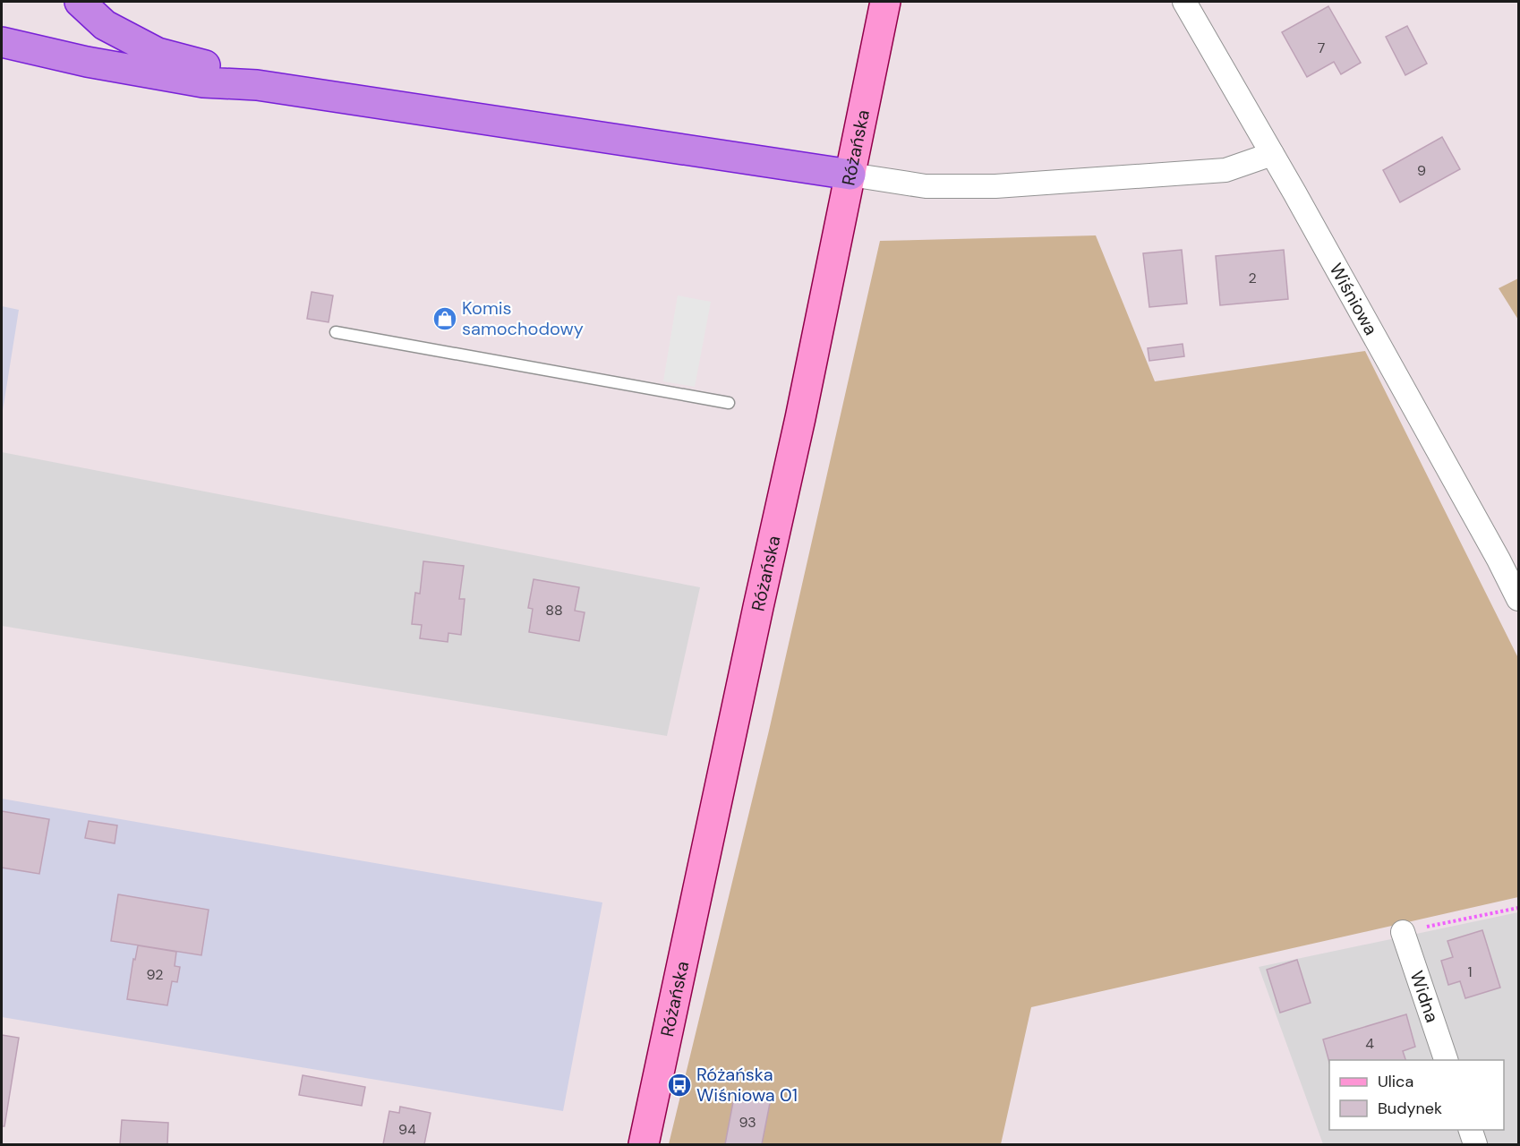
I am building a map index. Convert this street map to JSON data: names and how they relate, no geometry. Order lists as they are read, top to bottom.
{
  "streets": {
    "main road": ["Różańska"],
    "street": ["Wiśniowa", "Widna"]
  },
  "places": {
    "shop": ["Komis samochodowy"],
    "bus stop": ["Różańska Wiśniowa 01"]
  },
  "house_numbers": [
    "7",
    "9",
    "2",
    "88",
    "1",
    "92",
    "4",
    "93",
    "94"
  ],
  "legend": ["Ulica", "Budynek"]
}
